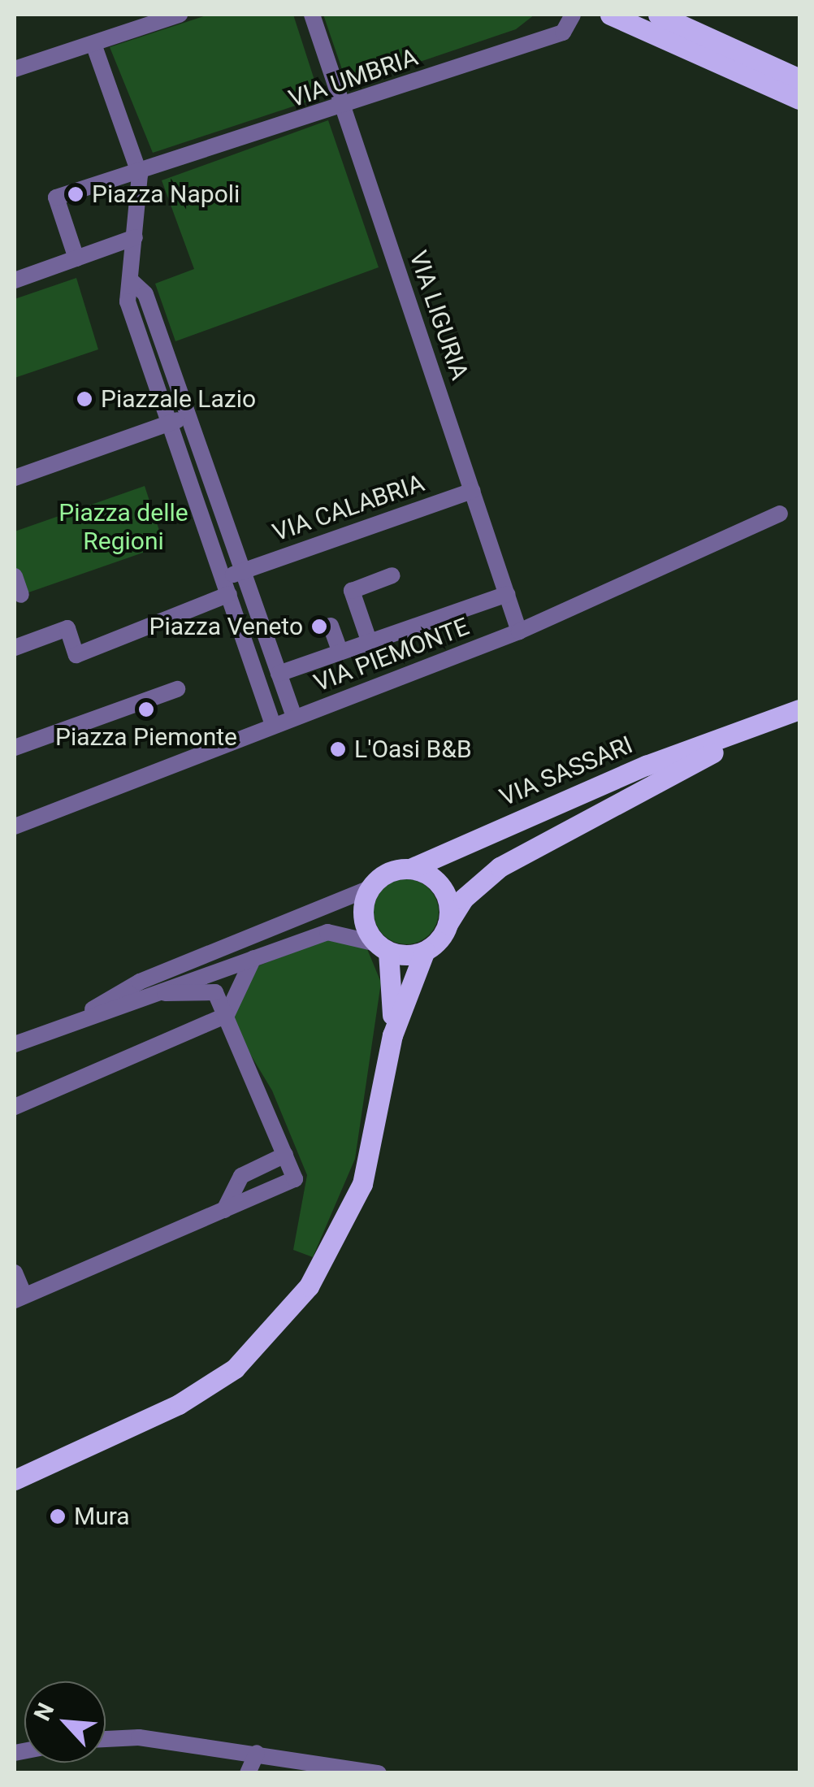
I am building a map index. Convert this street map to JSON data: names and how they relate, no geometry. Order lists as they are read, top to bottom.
{
  "streets": {
    "main road": ["VIA SASSARI"],
    "street": [
      "VIA UMBRIA",
      "VIA LIGURIA",
      "VIA CALABRIA",
      "VIA PIEMONTE"
    ]
  },
  "crossings": [
    ["VIA UMBRIA", "VIA LIGURIA"],
    ["VIA LIGURIA", "VIA CALABRIA"],
    ["VIA LIGURIA", "VIA PIEMONTE"]
  ],
  "parks": ["Piazza delle Regioni"],
  "places": [
    "Piazza Napoli",
    "Piazzale Lazio",
    "Piazza Veneto",
    "Piazza Piemonte",
    "L'Oasi B&B",
    "Mura"
  ],
  "north": "top left"
}
